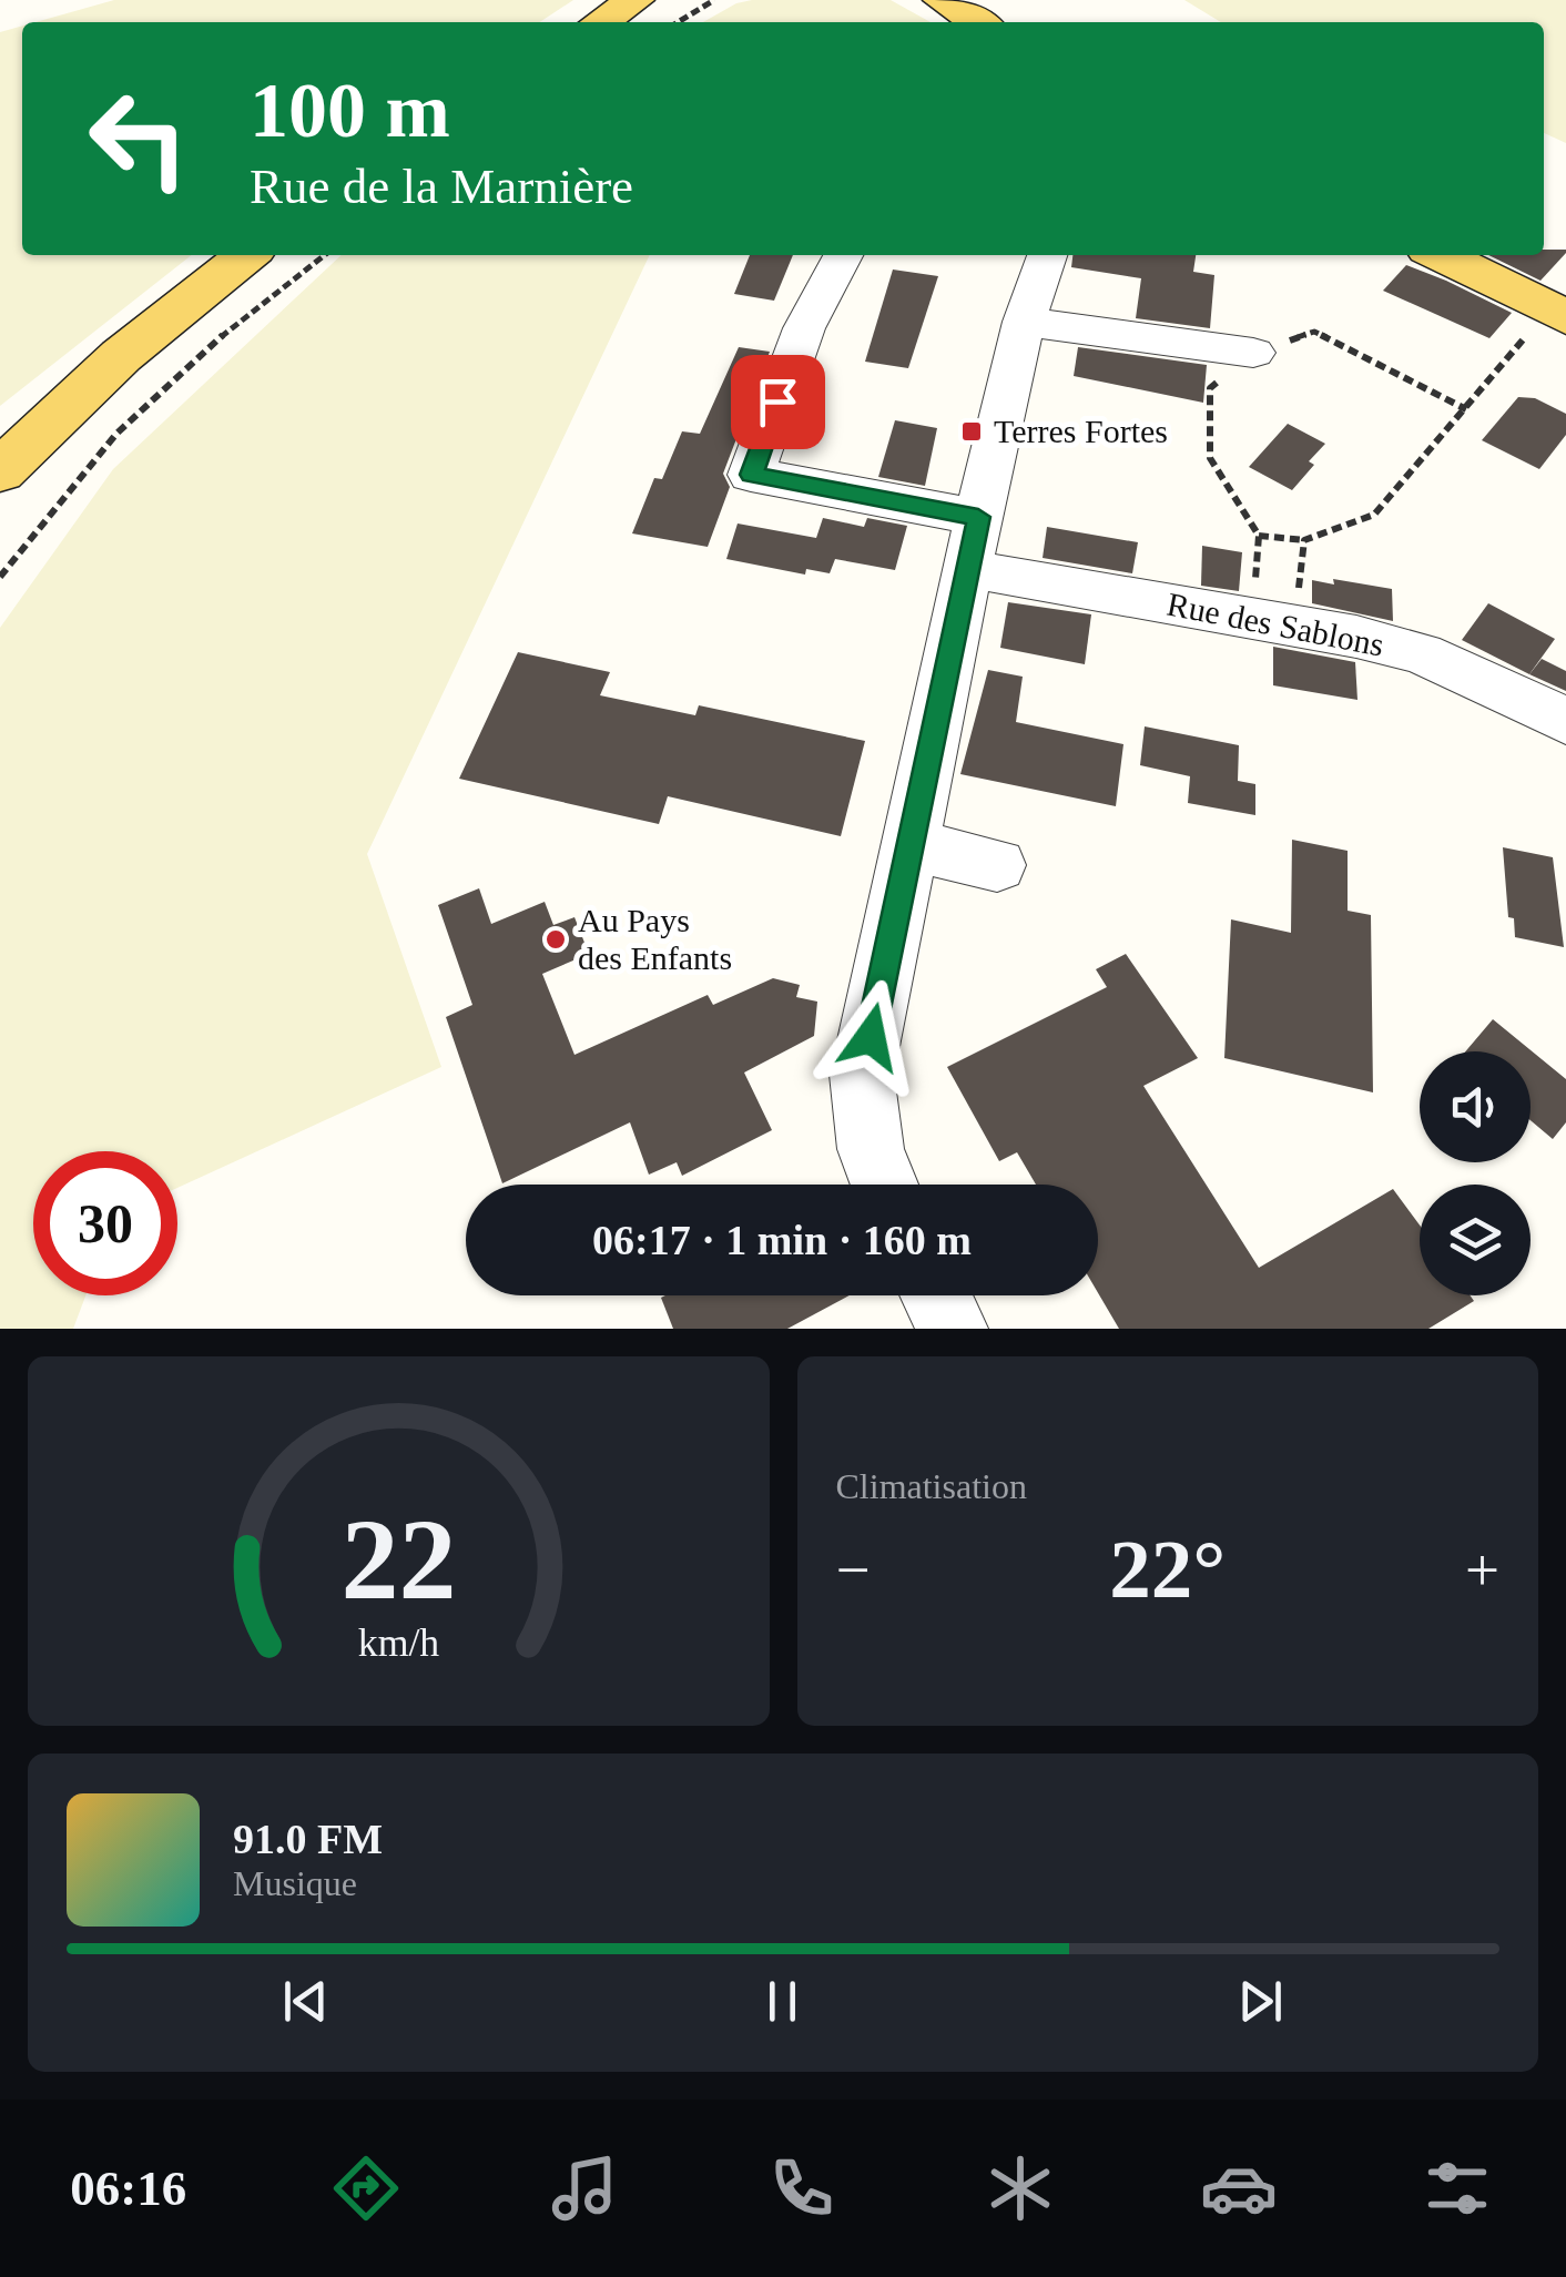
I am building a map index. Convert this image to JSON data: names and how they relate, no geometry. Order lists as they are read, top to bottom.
{
  "streets": {
    "street": ["Rue des Sablons"]
  },
  "places": {
    "transit": ["Terres Fortes"],
    "other": ["Au Pays des Enfants"]
  },
  "page": {
    "turn": ["100 m", "Rue de la Marnière"],
    "limit": "30",
    "trip": "06:17 · 1 min · 160 m",
    "tile": "Climatisation",
    "heat": ["−", "22°", "+"],
    "song": ["91.0 FM", "Musique"],
    "tabs": "06:16",
    "gauge": ["22", "km/h"]
  }
}
